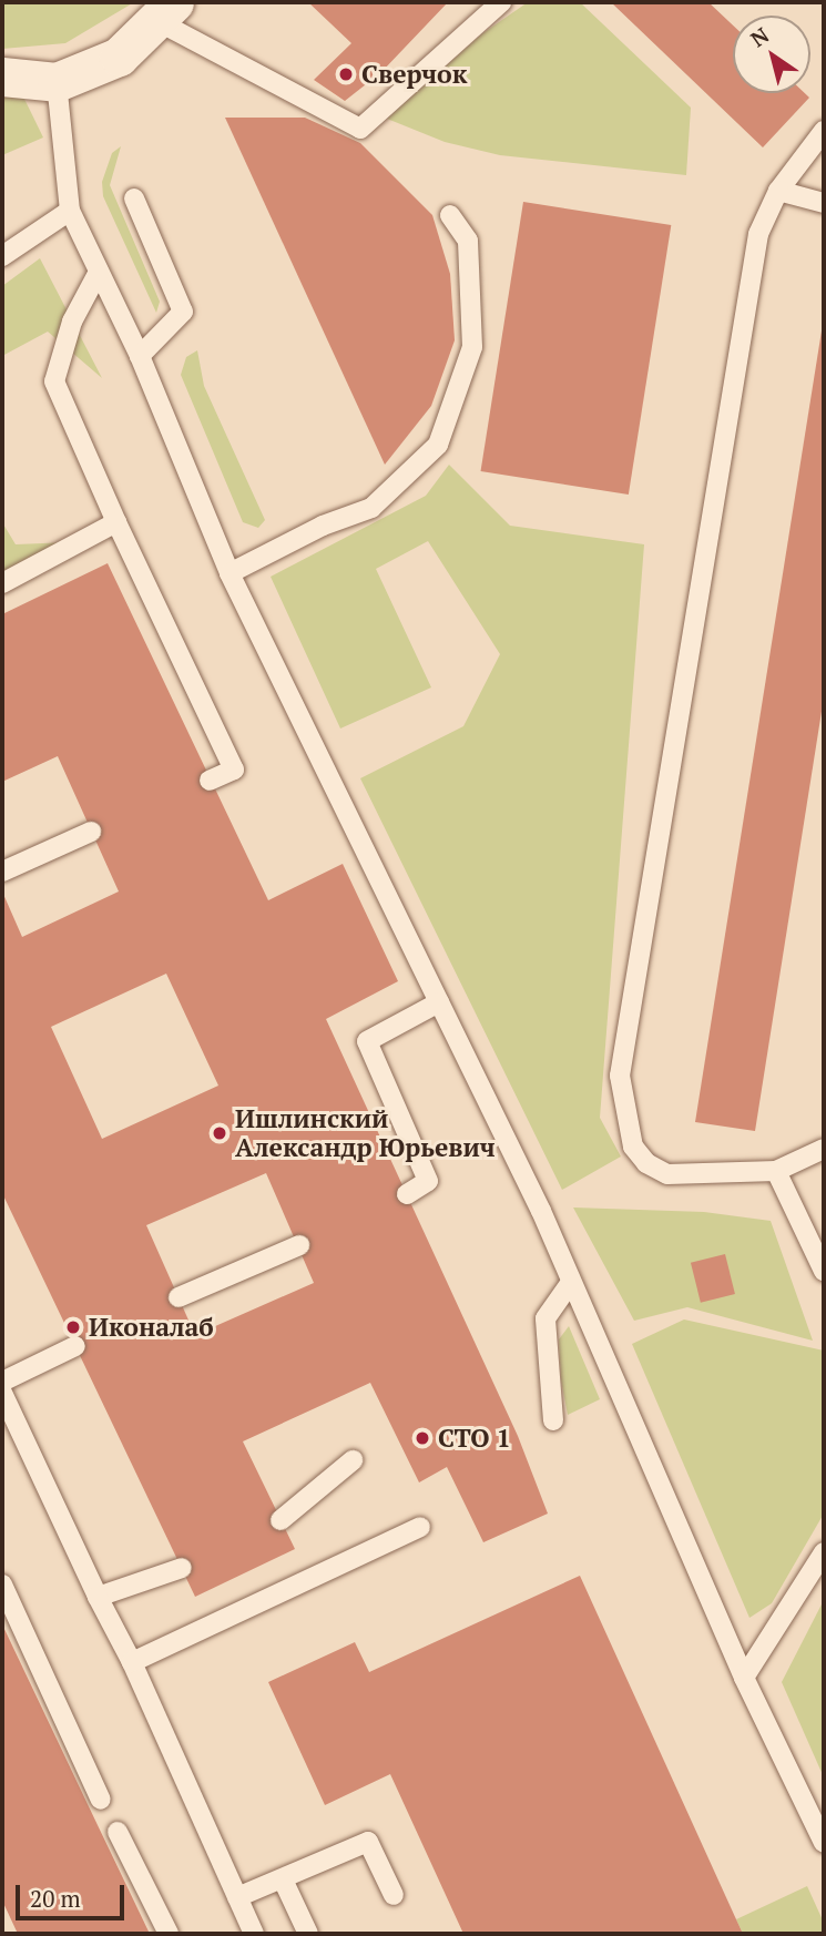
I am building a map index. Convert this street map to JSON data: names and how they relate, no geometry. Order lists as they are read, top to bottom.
{
  "places": [
    "Сверчок",
    "Ишлинский Александр Юрьевич",
    "Иконалаб",
    "СТО 1"
  ],
  "scale_bar": "20 m",
  "north": "top left"
}
